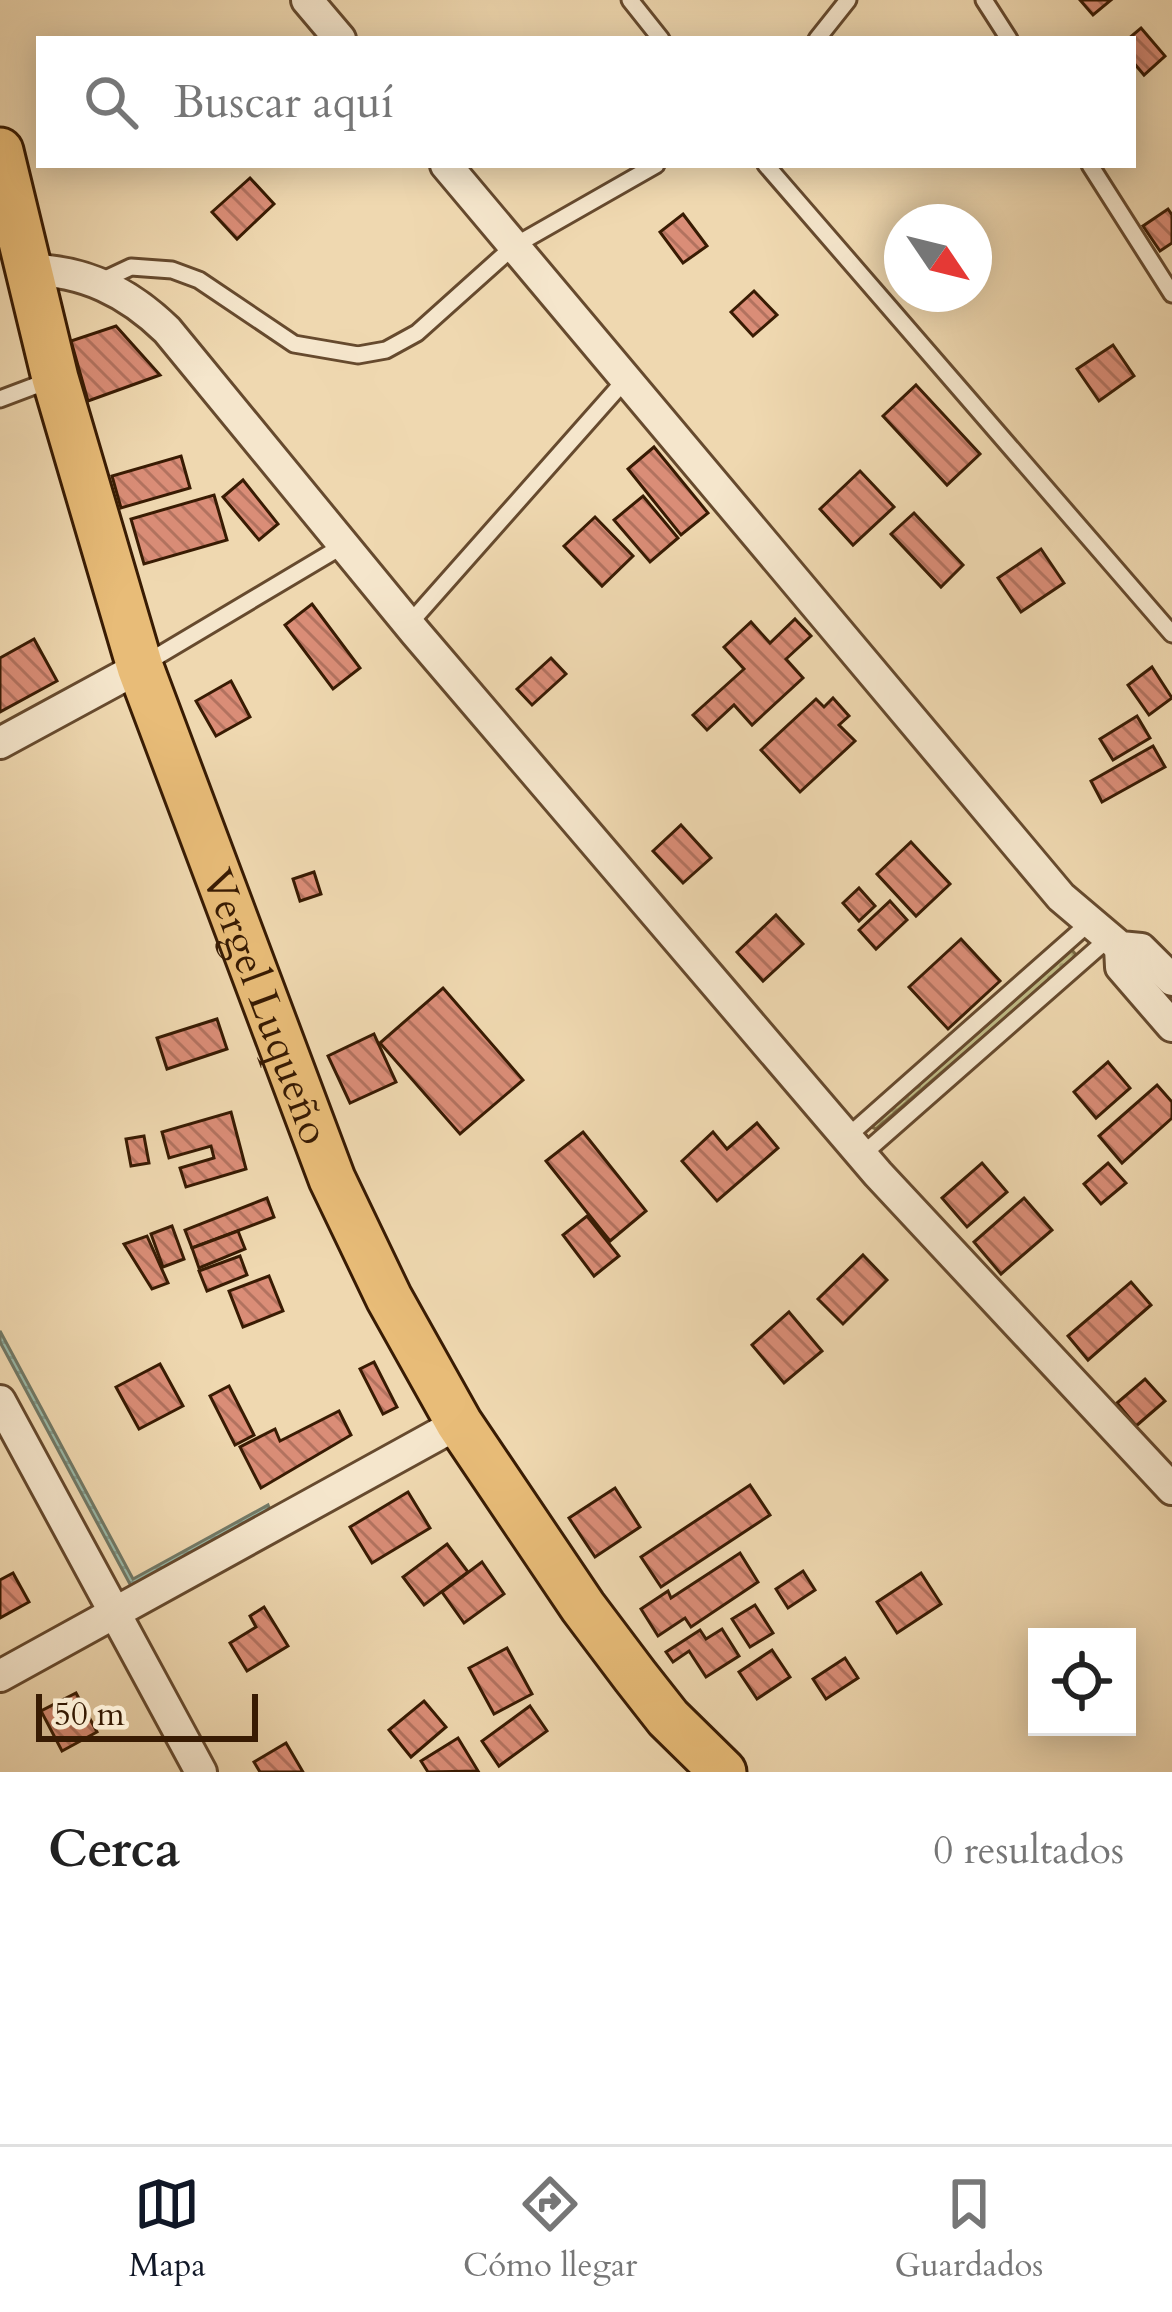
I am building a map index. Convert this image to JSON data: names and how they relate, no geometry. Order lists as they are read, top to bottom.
{
  "streets": {
    "main road": ["Vergel Luqueño"]
  },
  "scale_bar": "50 m",
  "north": "bottom right",
  "page": {
    "search": "Buscar aquí",
    "scale": "50 m",
    "heading": ["Cerca", "0 resultados"],
    "nav": ["Mapa", "Cómo llegar", "Guardados"]
  }
}
